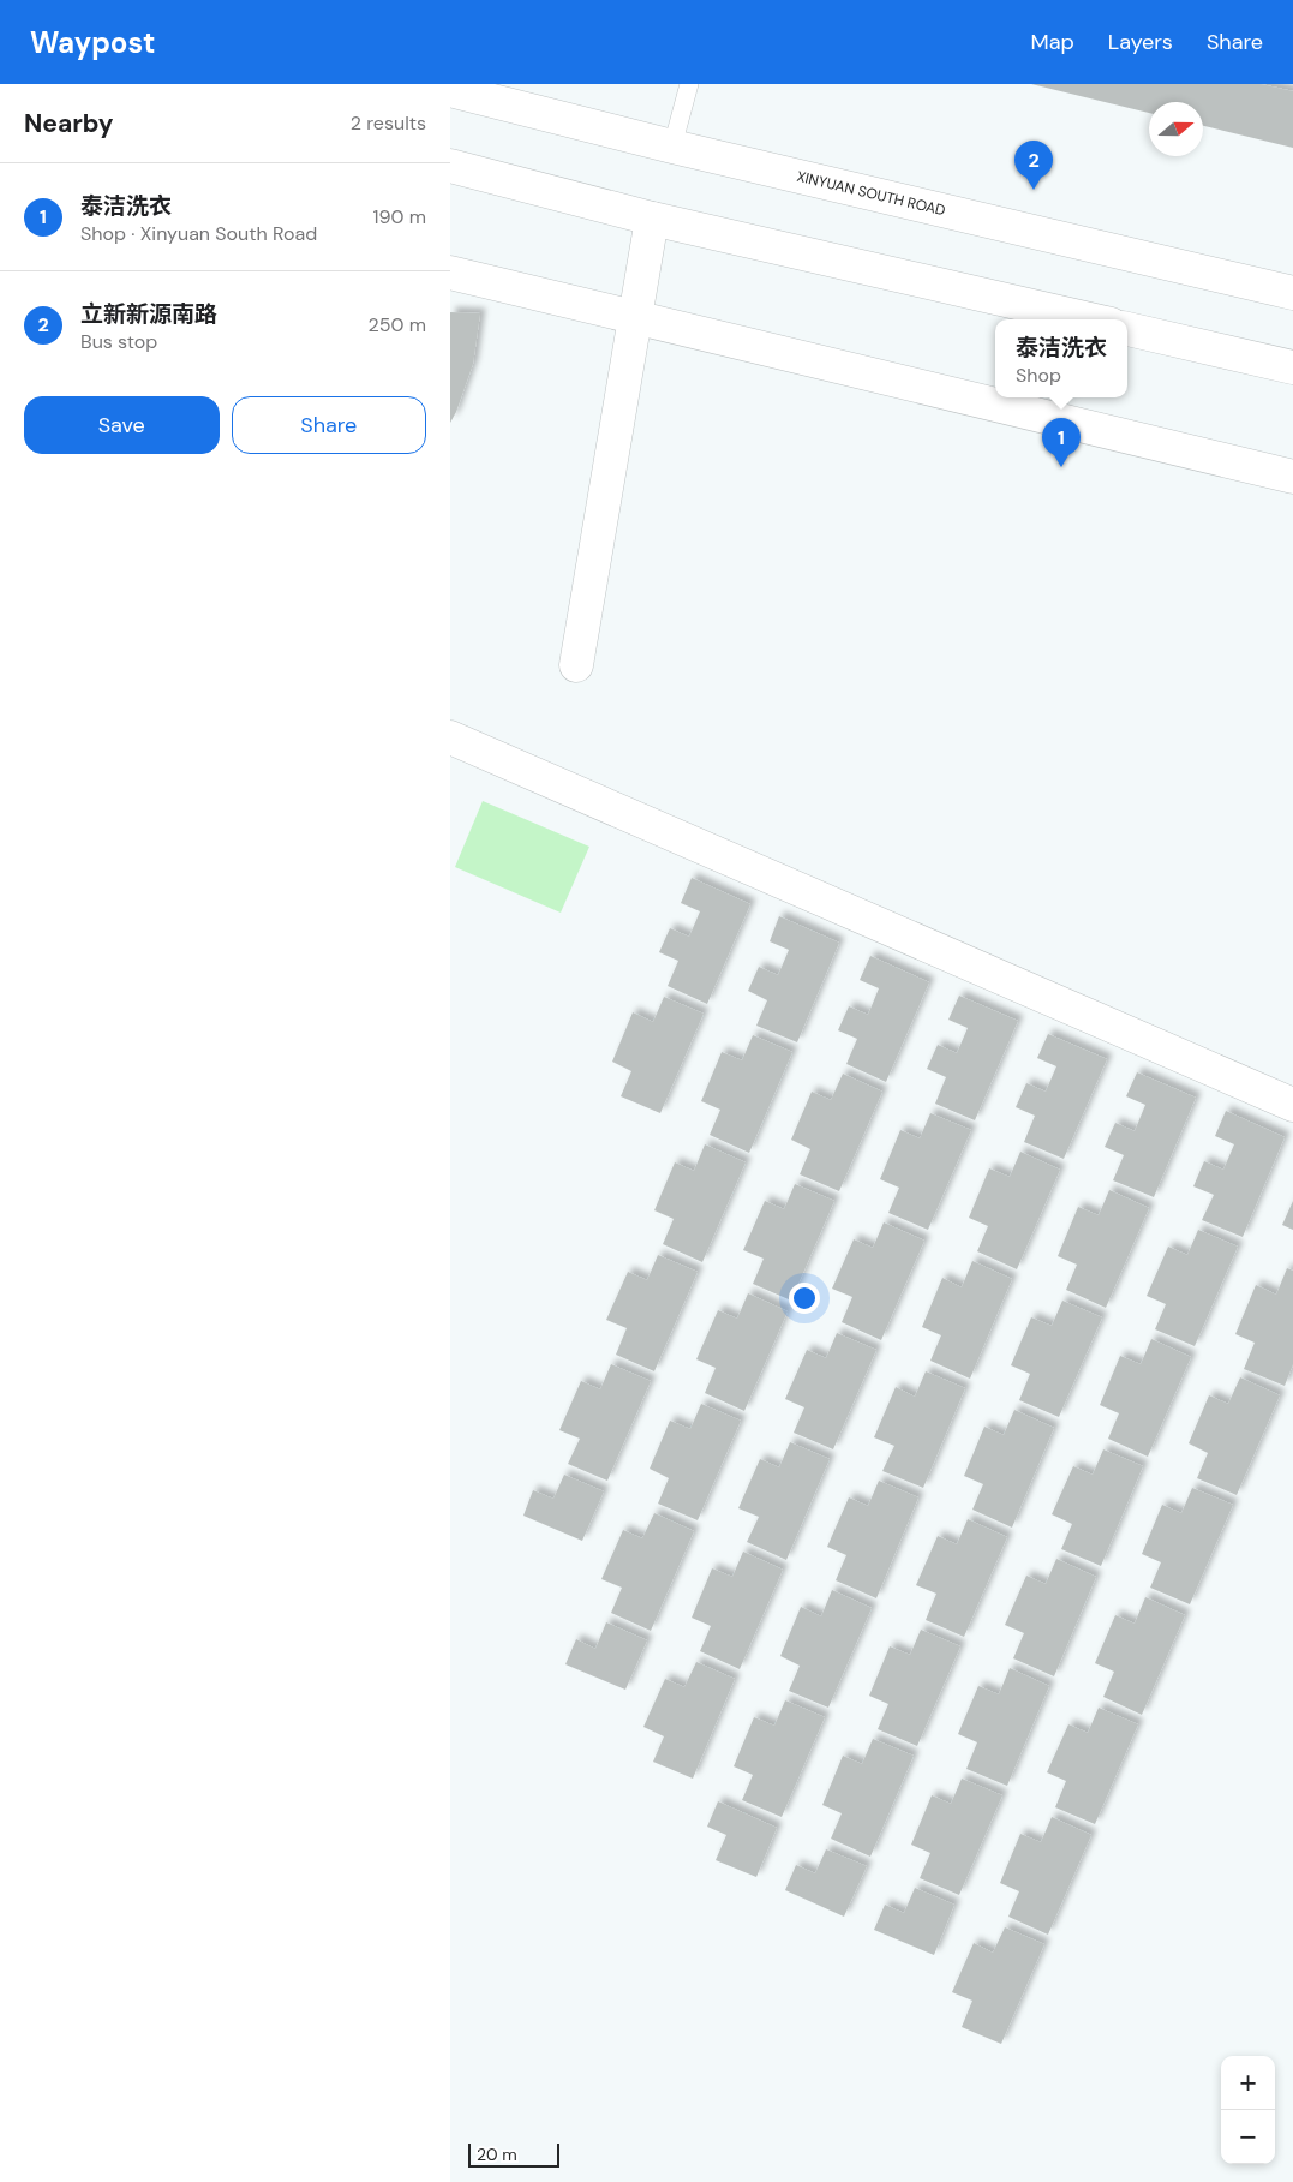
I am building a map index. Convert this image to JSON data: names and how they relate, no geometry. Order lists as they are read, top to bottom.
{
  "streets": {
    "street": ["XINYUAN SOUTH ROAD"]
  },
  "scale_bar": "20 m",
  "north": "right",
  "page": {
    "header": "Waypost",
    "nav": ["Map", "Layers", "Share"],
    "heading": ["Nearby", "2 results"],
    "pins": ["2", "1"],
    "list": [
      {
        "mark": "1",
        "name": "泰洁洗衣",
        "note": "Shop · Xinyuan South Road",
        "value": "190 m"
      },
      {
        "mark": "2",
        "name": "立新新源南路",
        "note": "Bus stop",
        "value": "250 m"
      }
    ],
    "popup": ["泰洁洗衣", "Shop"],
    "buttons": ["Save", "Share"],
    "map_buttons": ["+", "−"],
    "scale": "20 m"
  }
}
